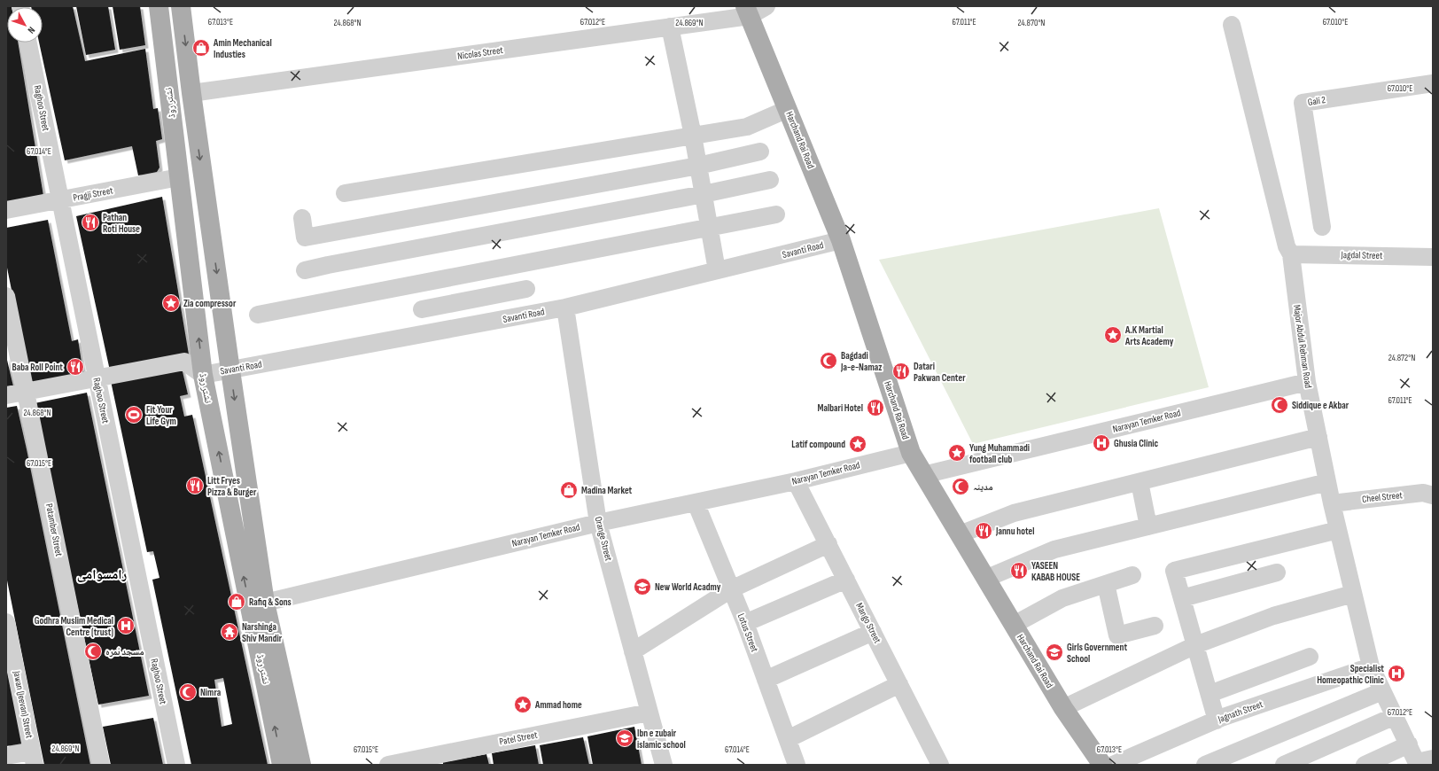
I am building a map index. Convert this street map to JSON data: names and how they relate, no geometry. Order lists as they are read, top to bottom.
{
  "streets": {
    "main road": ["نشتر روڈ", "Harchand Rai Road"],
    "street": [
      "Nicolas Street",
      "Gali 2",
      "Raghoo Street",
      "Pragji Street",
      "Savanti Road",
      "Jagdal Street",
      "Major Abdul Rehman Road",
      "Narayan Temker Road",
      "Cheel Street",
      "Patamber Street",
      "Orange Street",
      "Mango Street",
      "Lotus Street",
      "Jawan (Jeevan) Street",
      "Jagnath Street",
      "Patel Street"
    ]
  },
  "crossings": [
    ["Nicolas Street", "نشتر روڈ"],
    ["Nicolas Street", "Harchand Rai Road"],
    ["نشتر روڈ", "Pragji Street"],
    ["نشتر روڈ", "Savanti Road"],
    ["نشتر روڈ", "Narayan Temker Road"],
    ["Raghoo Street", "Pragji Street"],
    ["Harchand Rai Road", "Savanti Road"],
    ["Harchand Rai Road", "Narayan Temker Road"],
    ["Savanti Road", "Orange Street"],
    ["Jagdal Street", "Major Abdul Rehman Road"],
    ["Major Abdul Rehman Road", "Narayan Temker Road"],
    ["Major Abdul Rehman Road", "Cheel Street"],
    ["Major Abdul Rehman Road", "Jagnath Street"],
    ["Narayan Temker Road", "Orange Street"],
    ["Narayan Temker Road", "Mango Street"],
    ["Narayan Temker Road", "Lotus Street"],
    ["Orange Street", "Patel Street"]
  ],
  "districts": ["رامسوامی"],
  "places": {
    "shop": ["Amin Mechanical Industies", "Madina Market", "Rafiq & Sons"],
    "restaurant": [
      "Pathan Roti House",
      "Baba Roll Point",
      "Datari Pakwan Center",
      "Malbari Hotel",
      "Litt Fryes Pizza & Burger",
      "Jannu hotel",
      "YASEEN KABAB HOUSE"
    ],
    "place": [
      "Zia compressor",
      "A.K Martial Arts Academy",
      "Latif compound",
      "Yung Muhammadi football club",
      "Ammad home"
    ],
    "mosque": [
      "Bagdadi Ja-e-Namaz",
      "Siddique e Akbar",
      "مدینہ",
      "مسجد نمرہ",
      "Nimra"
    ],
    "sports": ["Fit Your Life Gym"],
    "hospital": ["Ghusia Clinic", "Godhra Muslim Medical Centre (trust)", "Specialist Homeopathic Clinic"],
    "school or university": ["New World Acadmy", "Girls Government School", "Ibn e zubair islamic school"],
    "temple": ["Narshinga Shiv Mandir"]
  },
  "north": "bottom right",
  "coordinates": [
    "67.013°E",
    "67.012°E",
    "67.011°E",
    "67.010°E",
    "24.868°N",
    "24.869°N",
    "24.870°N",
    "67.014°E",
    "24.872°N",
    "67.015°E"
  ]
}
